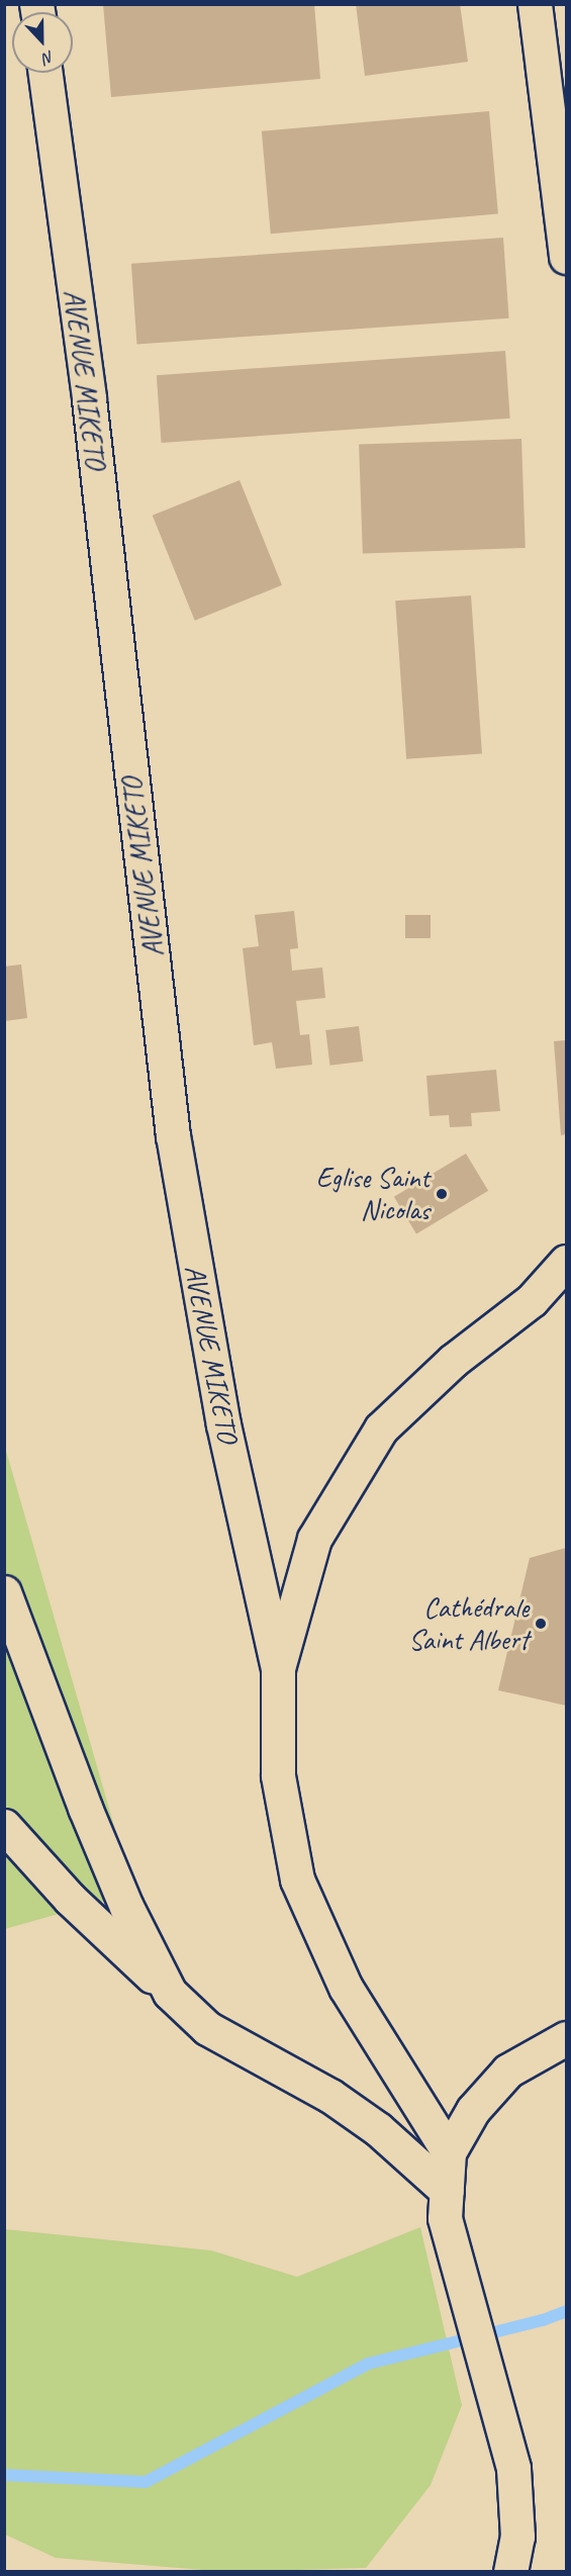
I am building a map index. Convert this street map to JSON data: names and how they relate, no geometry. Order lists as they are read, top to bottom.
{
  "streets": {
    "street": ["AVENUE MIKETO"]
  },
  "places": ["Eglise Saint Nicolas", "Cathédrale Saint Albert"],
  "north": "bottom"
}
